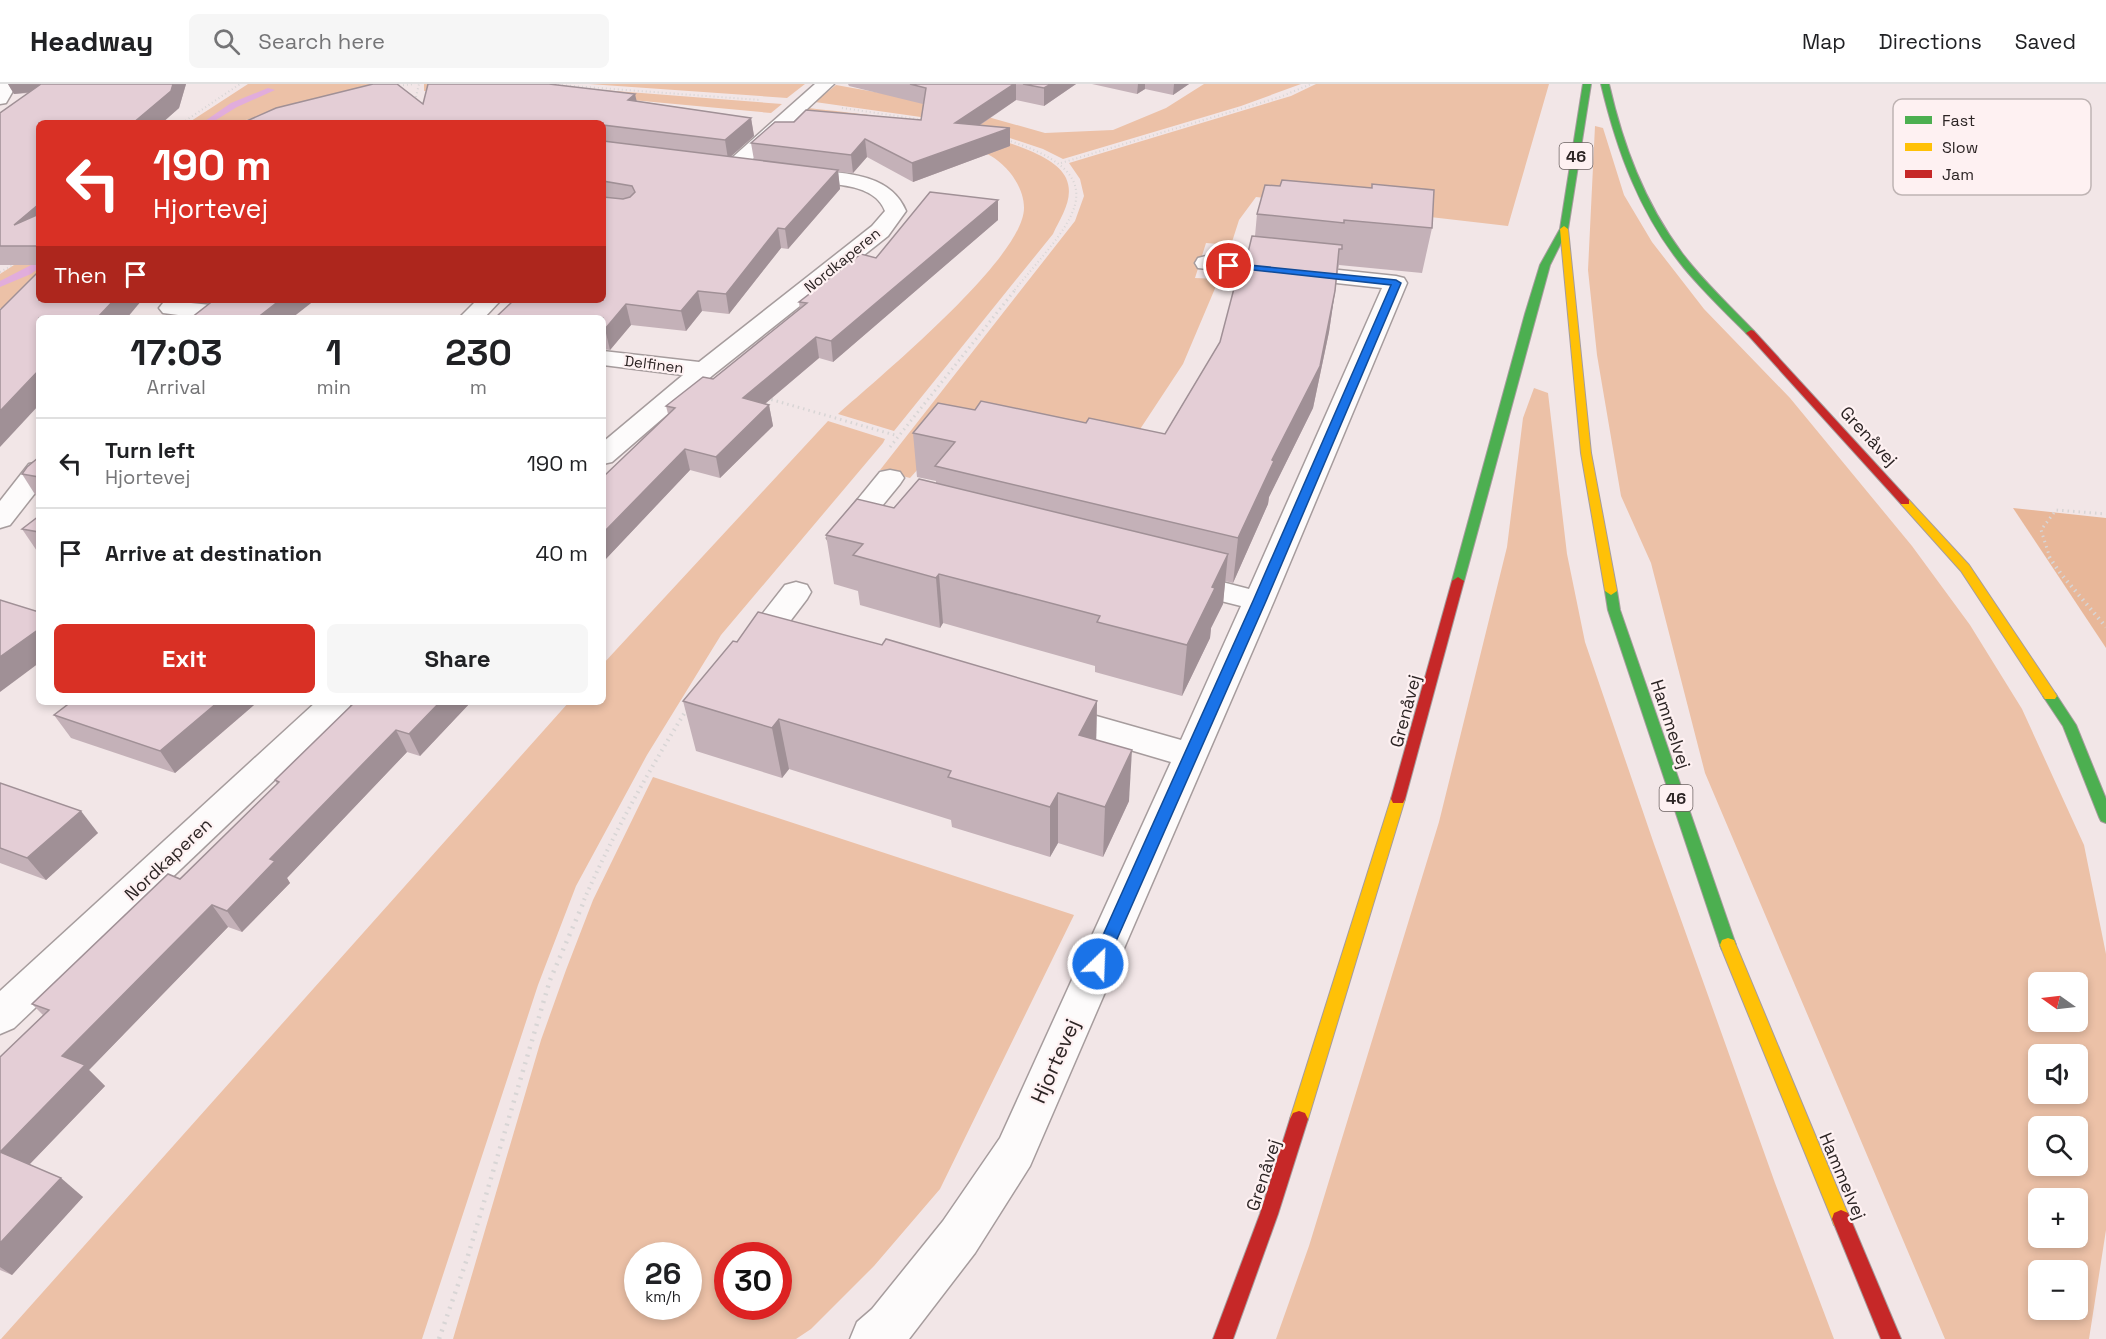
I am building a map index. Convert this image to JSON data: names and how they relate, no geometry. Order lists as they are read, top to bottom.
{
  "streets": {
    "main road": ["46", "Grenåvej", "Hammelvej"],
    "street": ["Nordkaperen", "Delfinen", "Hjortevej"]
  },
  "crossings": [
    ["Nordkaperen", "Delfinen"],
    ["Grenåvej", "Hammelvej"]
  ],
  "legend": ["Fast", "Slow", "Jam"],
  "north": "left",
  "page": {
    "header": "Headway",
    "search": "Search here",
    "nav": ["Map", "Directions", "Saved"],
    "turn": ["190 m", "Hjortevej"],
    "then": "Then",
    "eta": [
      "17:03",
      "Arrival",
      "1",
      "min",
      "230",
      "m"
    ],
    "list": [
      {
        "name": "Turn left",
        "note": "Hjortevej",
        "value": "190 m"
      },
      {
        "name": "Arrive at destination",
        "value": "40 m"
      }
    ],
    "buttons": ["Exit", "Share"],
    "map_buttons": ["+", "−"],
    "speed": "26 km/h",
    "limit": "30"
  }
}
